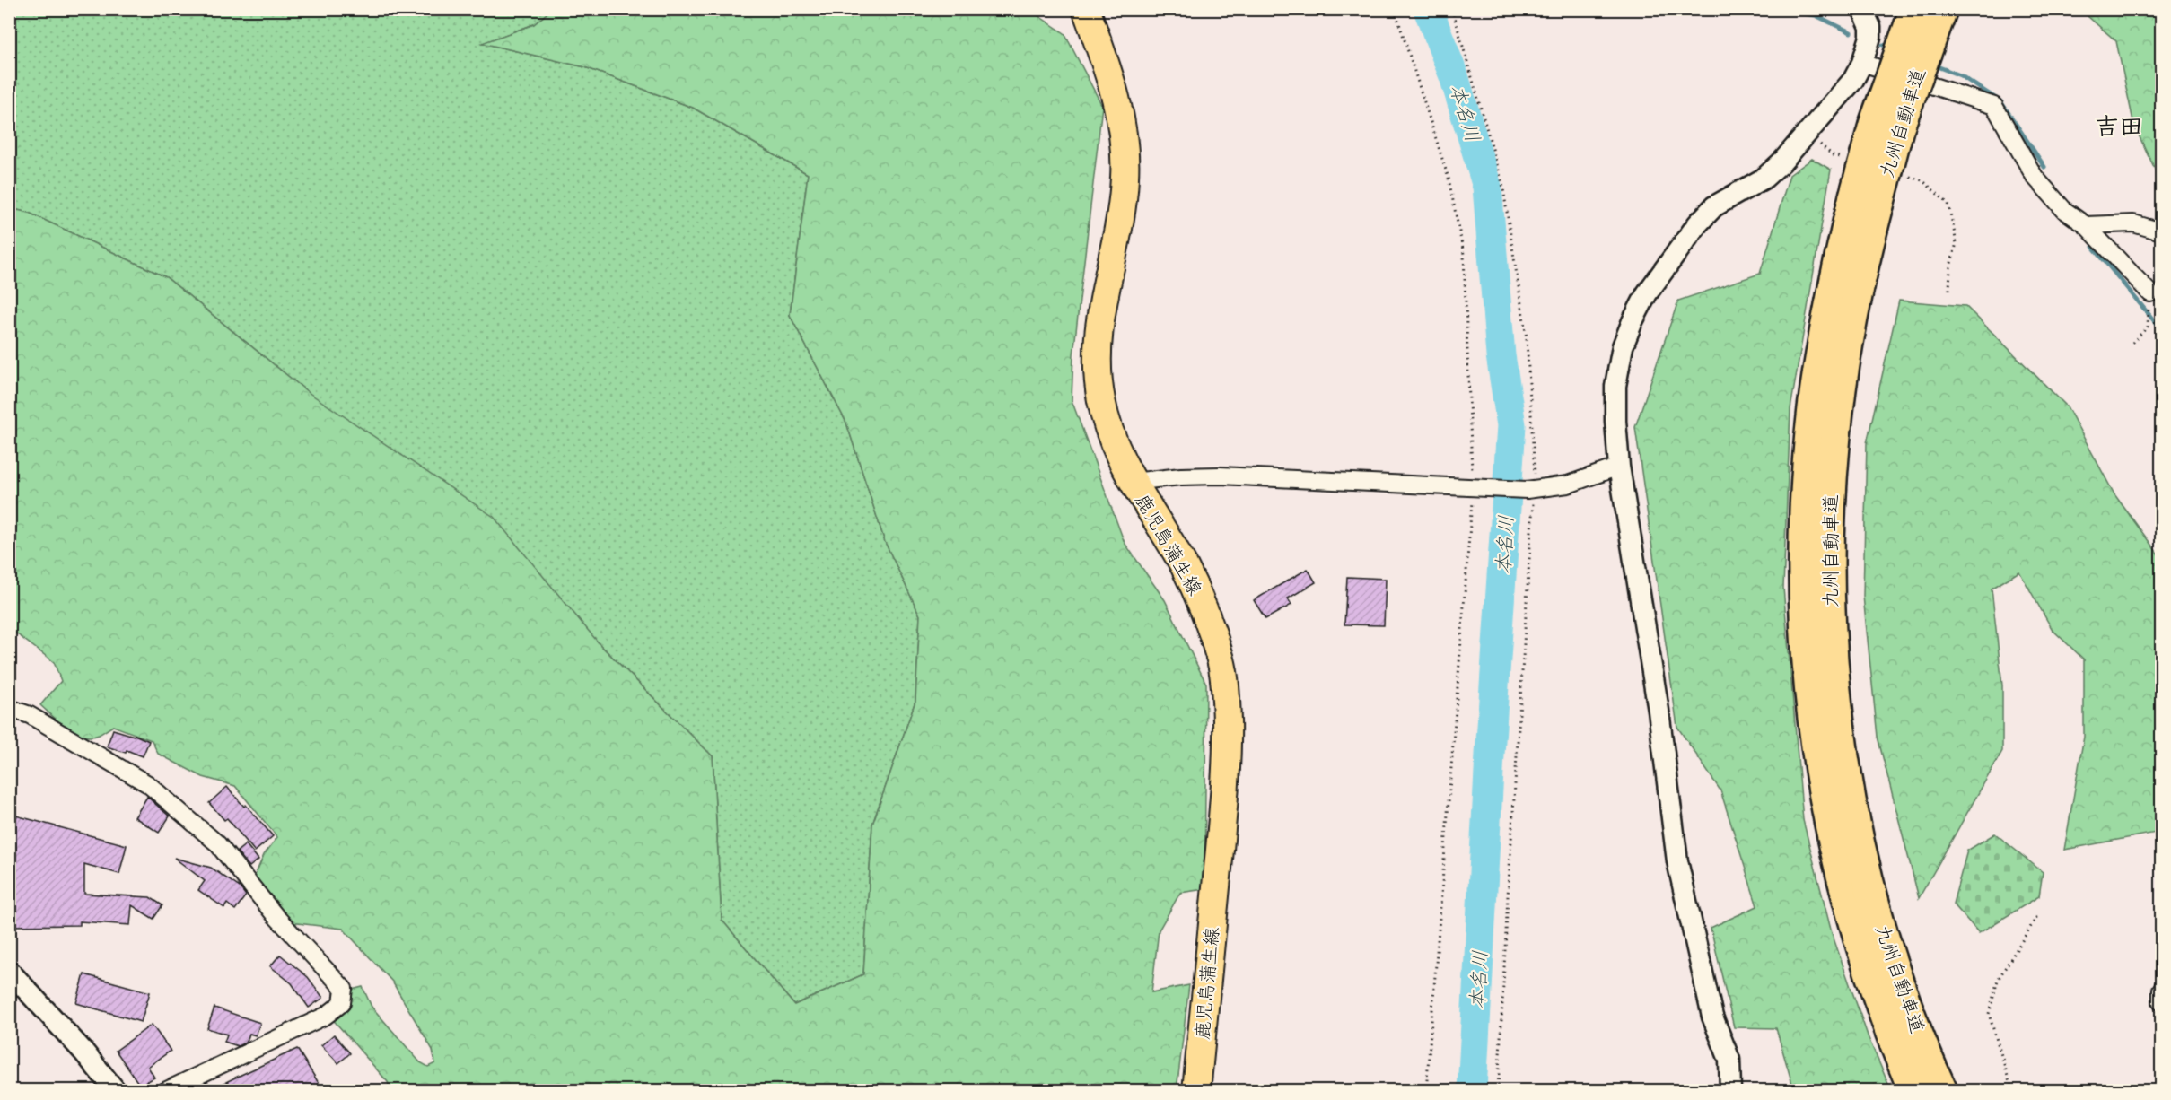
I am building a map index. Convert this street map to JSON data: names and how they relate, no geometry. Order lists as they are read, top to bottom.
{
  "streets": {
    "highway": ["九州自動車道"],
    "main road": ["鹿児島蒲生線"]
  },
  "districts": ["吉田"],
  "water": ["本名川"]
}
